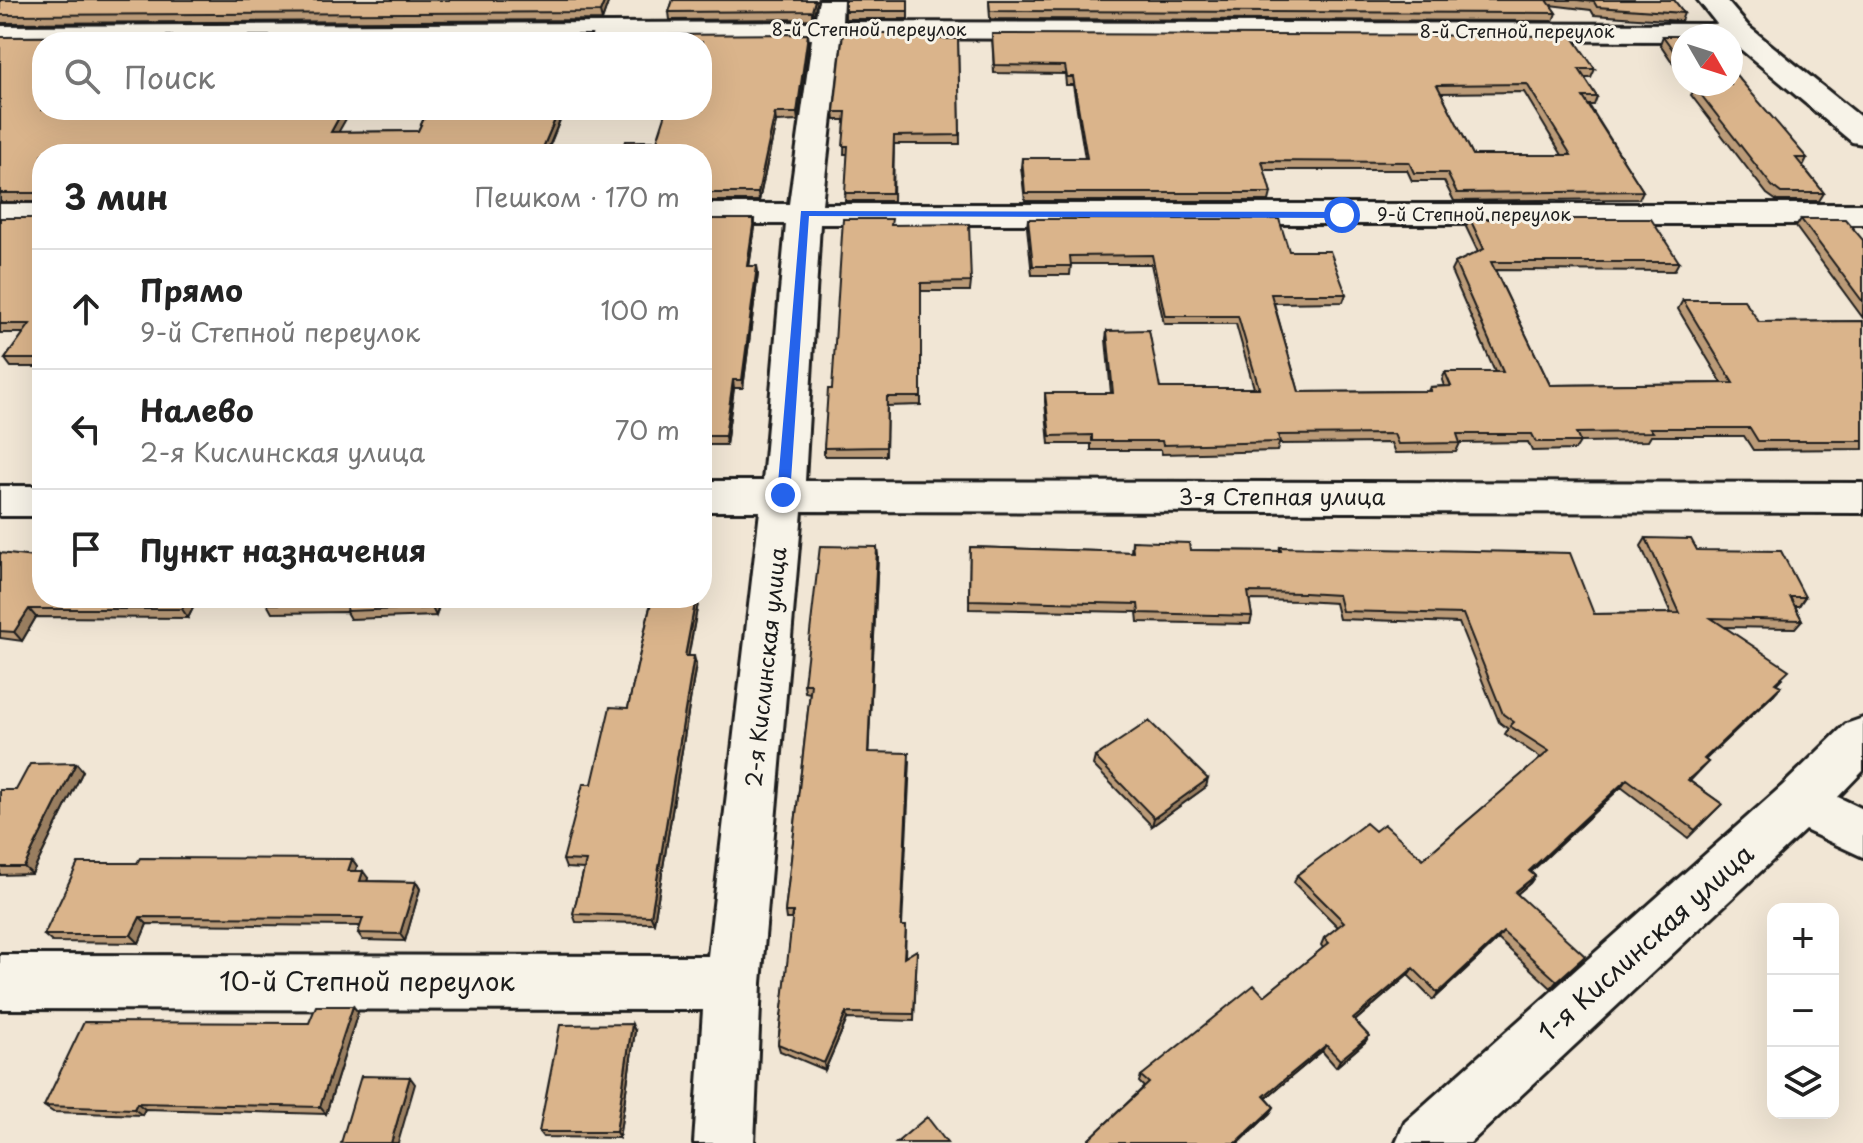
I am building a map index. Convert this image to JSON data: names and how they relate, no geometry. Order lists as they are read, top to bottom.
{
  "streets": {
    "street": [
      "8-й Степной переулок",
      "9-й Степной переулок",
      "3-я Степная улица",
      "2-я Кислинская улица",
      "1-я Кислинская улица",
      "10-й Степной переулок"
    ]
  },
  "crossings": [
    ["8-й Степной переулок", "2-я Кислинская улица"],
    ["9-й Степной переулок", "2-я Кислинская улица"],
    ["3-я Степная улица", "2-я Кислинская улица"],
    ["2-я Кислинская улица", "10-й Степной переулок"]
  ],
  "north": "bottom right",
  "page": {
    "search": "Поиск",
    "heading": ["3 мин", "Пешком · 170 m"],
    "list": [
      ["Прямо", "9-й Степной переулок", "100 m"],
      ["Налево", "2-я Кислинская улица", "70 m"],
      "Пункт назначения"
    ],
    "map_buttons": ["+", "−"]
  }
}
